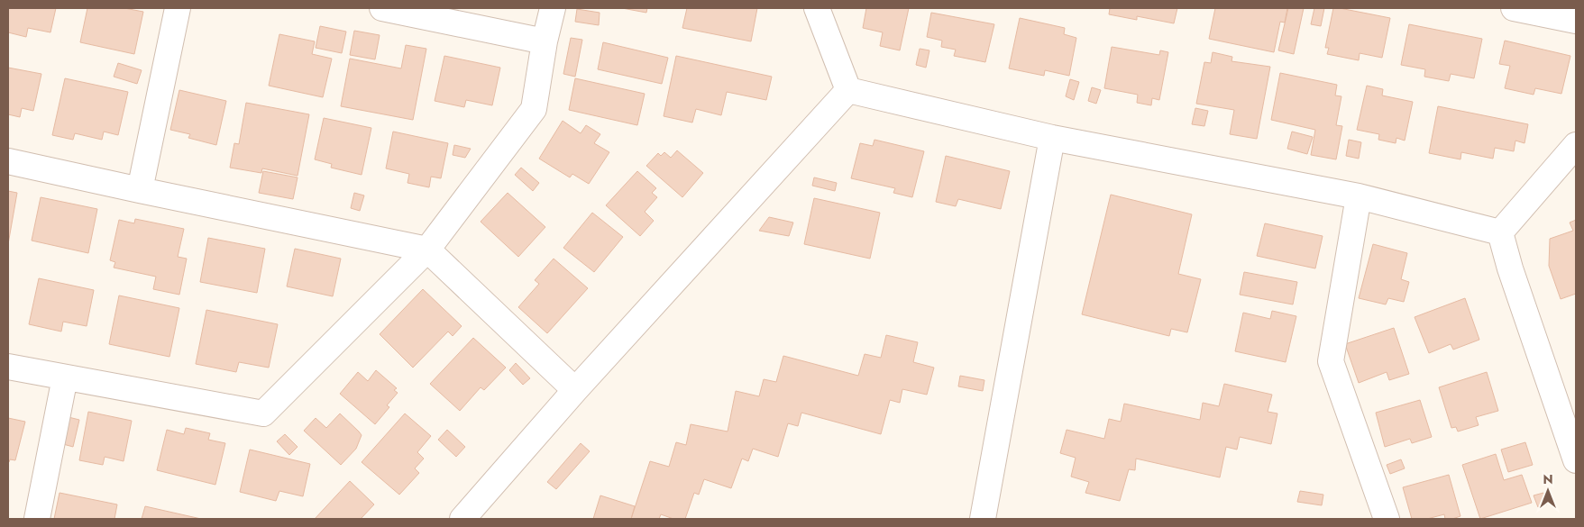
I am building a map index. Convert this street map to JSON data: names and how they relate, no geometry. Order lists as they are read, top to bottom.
{
  "north": "top"
}
